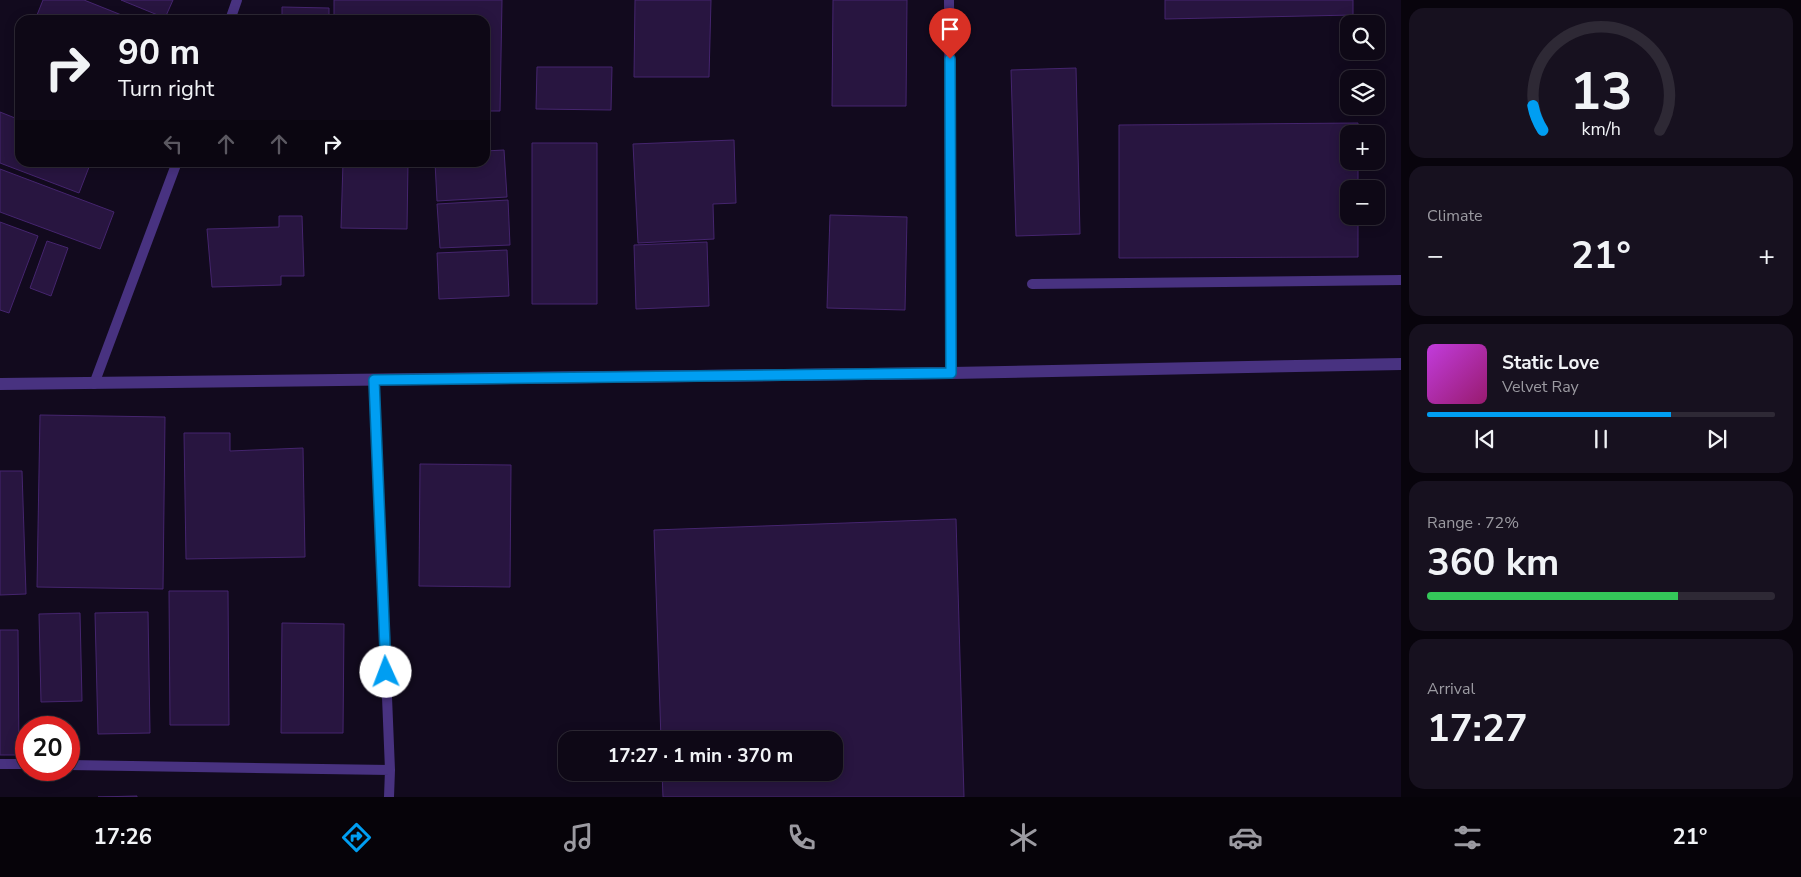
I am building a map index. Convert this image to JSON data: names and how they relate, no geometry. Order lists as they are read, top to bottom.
{
  "page": {
    "map_buttons": ["+", "−"],
    "turn": ["90 m", "Turn right"],
    "tile": [
      "Climate",
      ["Range · 72%", "360 km"],
      ["Arrival", "17:27"]
    ],
    "heat": ["−", "21°", "+"],
    "song": ["Static Love", "Velvet Ray"],
    "limit": "20",
    "trip": "17:27 · 1 min · 370 m",
    "tabs": ["17:26", "21°"],
    "gauge": ["13", "km/h"]
  }
}
